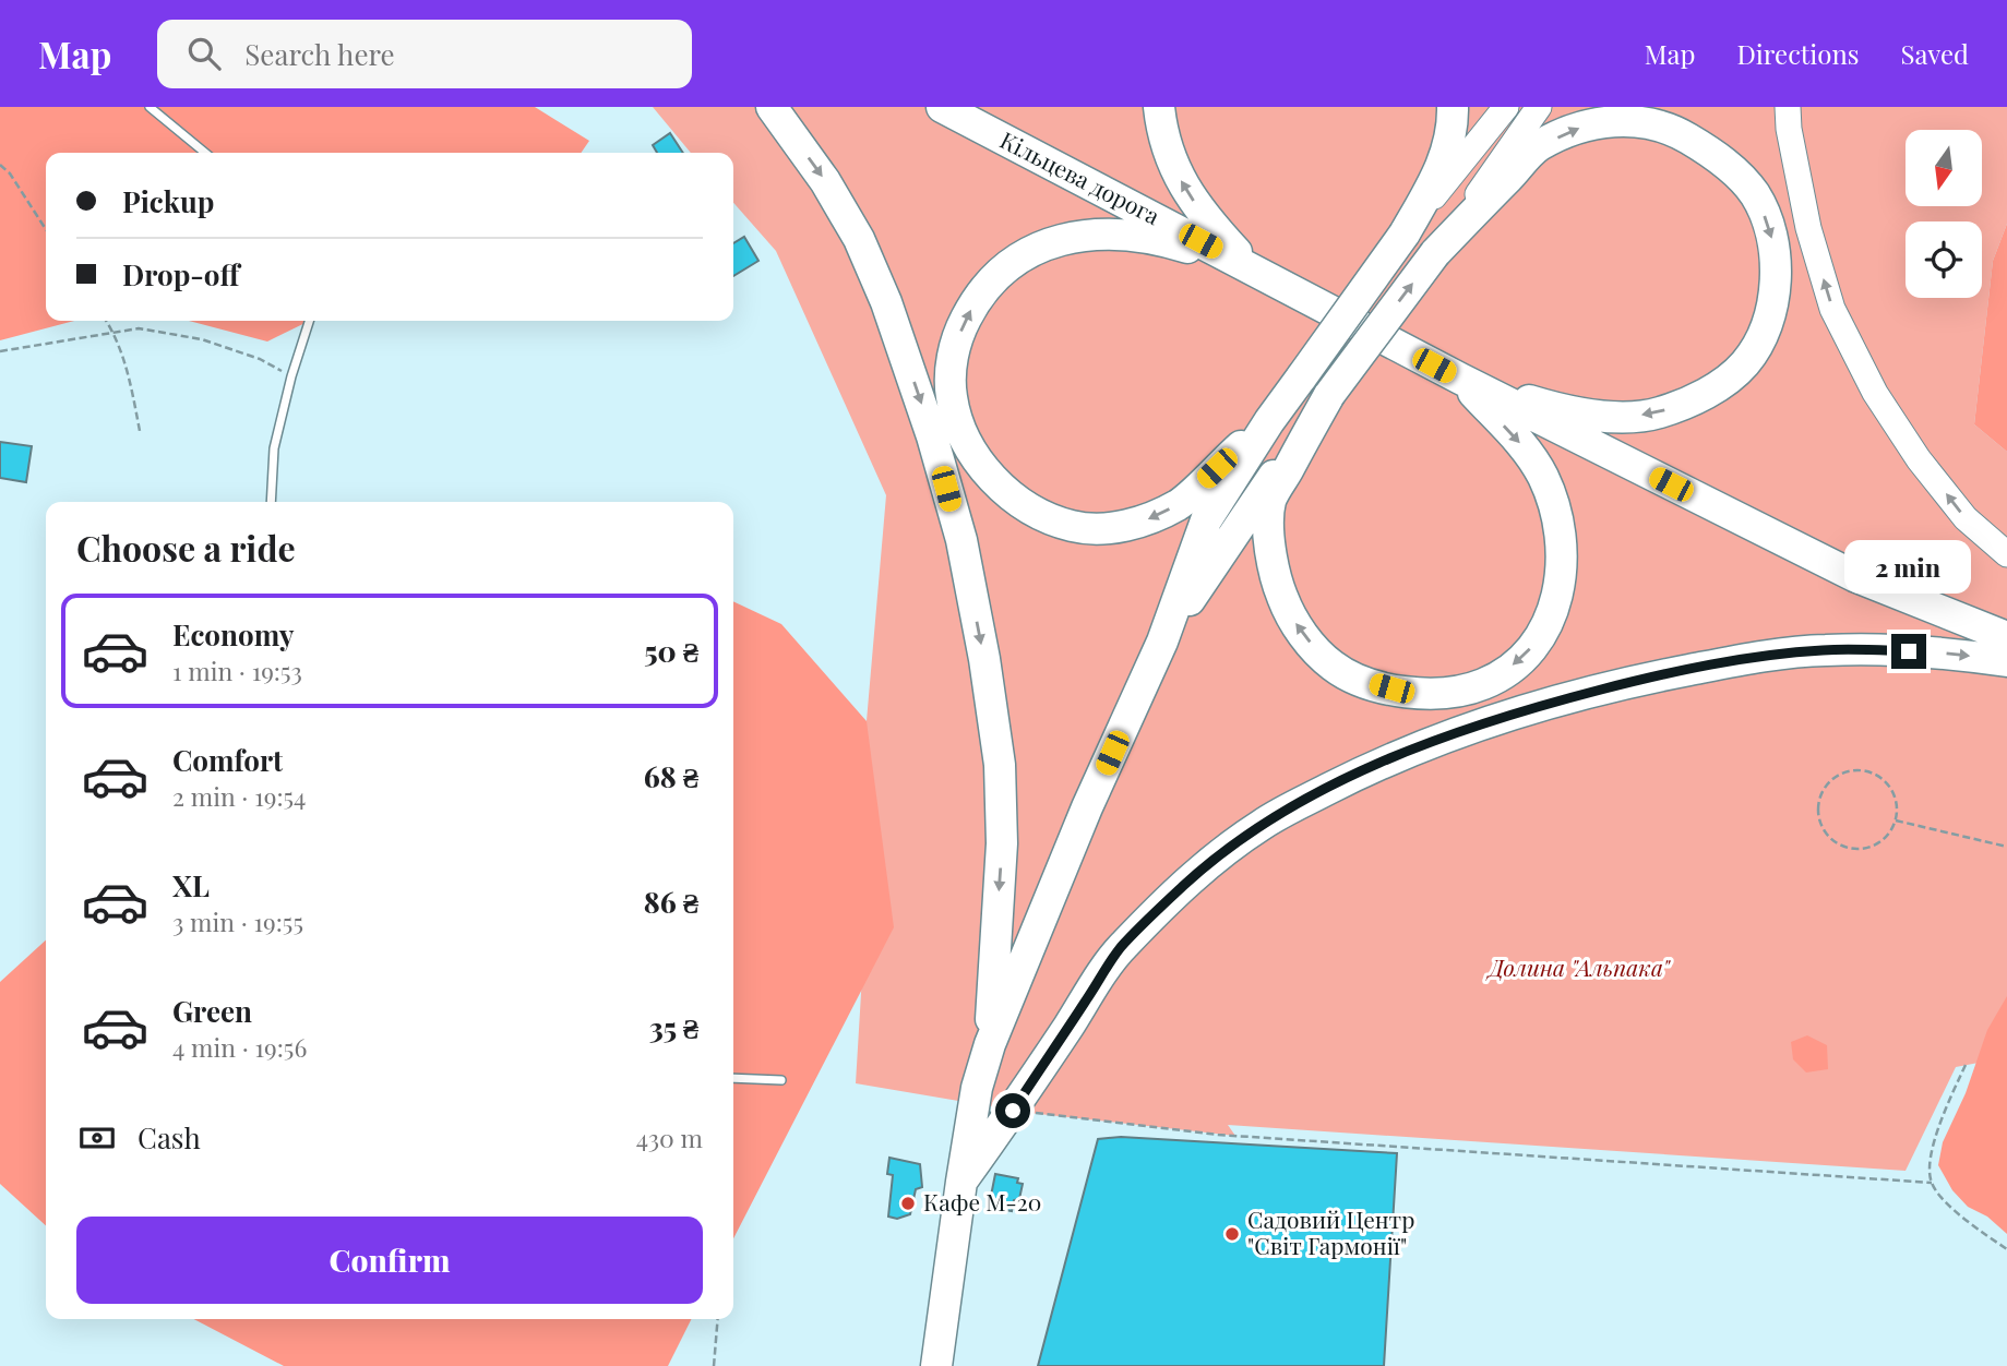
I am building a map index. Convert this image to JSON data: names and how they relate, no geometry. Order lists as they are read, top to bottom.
{
  "streets": {
    "highway": ["Кільцева дорога"]
  },
  "parks": ["Долина \"Альпака\""],
  "places": ["Кафе М-20", "Садовий Центр \"Світ Гармонії\""],
  "north": "bottom",
  "page": {
    "header": "Map",
    "search": "Search here",
    "nav": ["Map", "Directions", "Saved"],
    "banner": ["Pickup", "Drop-off"],
    "heading": "Choose a ride",
    "bubble": "2 min",
    "list": [
      {
        "name": "Economy",
        "note": "1 min · 19:53",
        "value": "50 ₴"
      },
      {
        "name": "Comfort",
        "note": "2 min · 19:54",
        "value": "68 ₴"
      },
      {
        "name": "XL",
        "note": "3 min · 19:55",
        "value": "86 ₴"
      },
      {
        "name": "Green",
        "note": "4 min · 19:56",
        "value": "35 ₴"
      }
    ],
    "pay": ["Cash", "430 m"],
    "buttons": "Confirm"
  }
}
